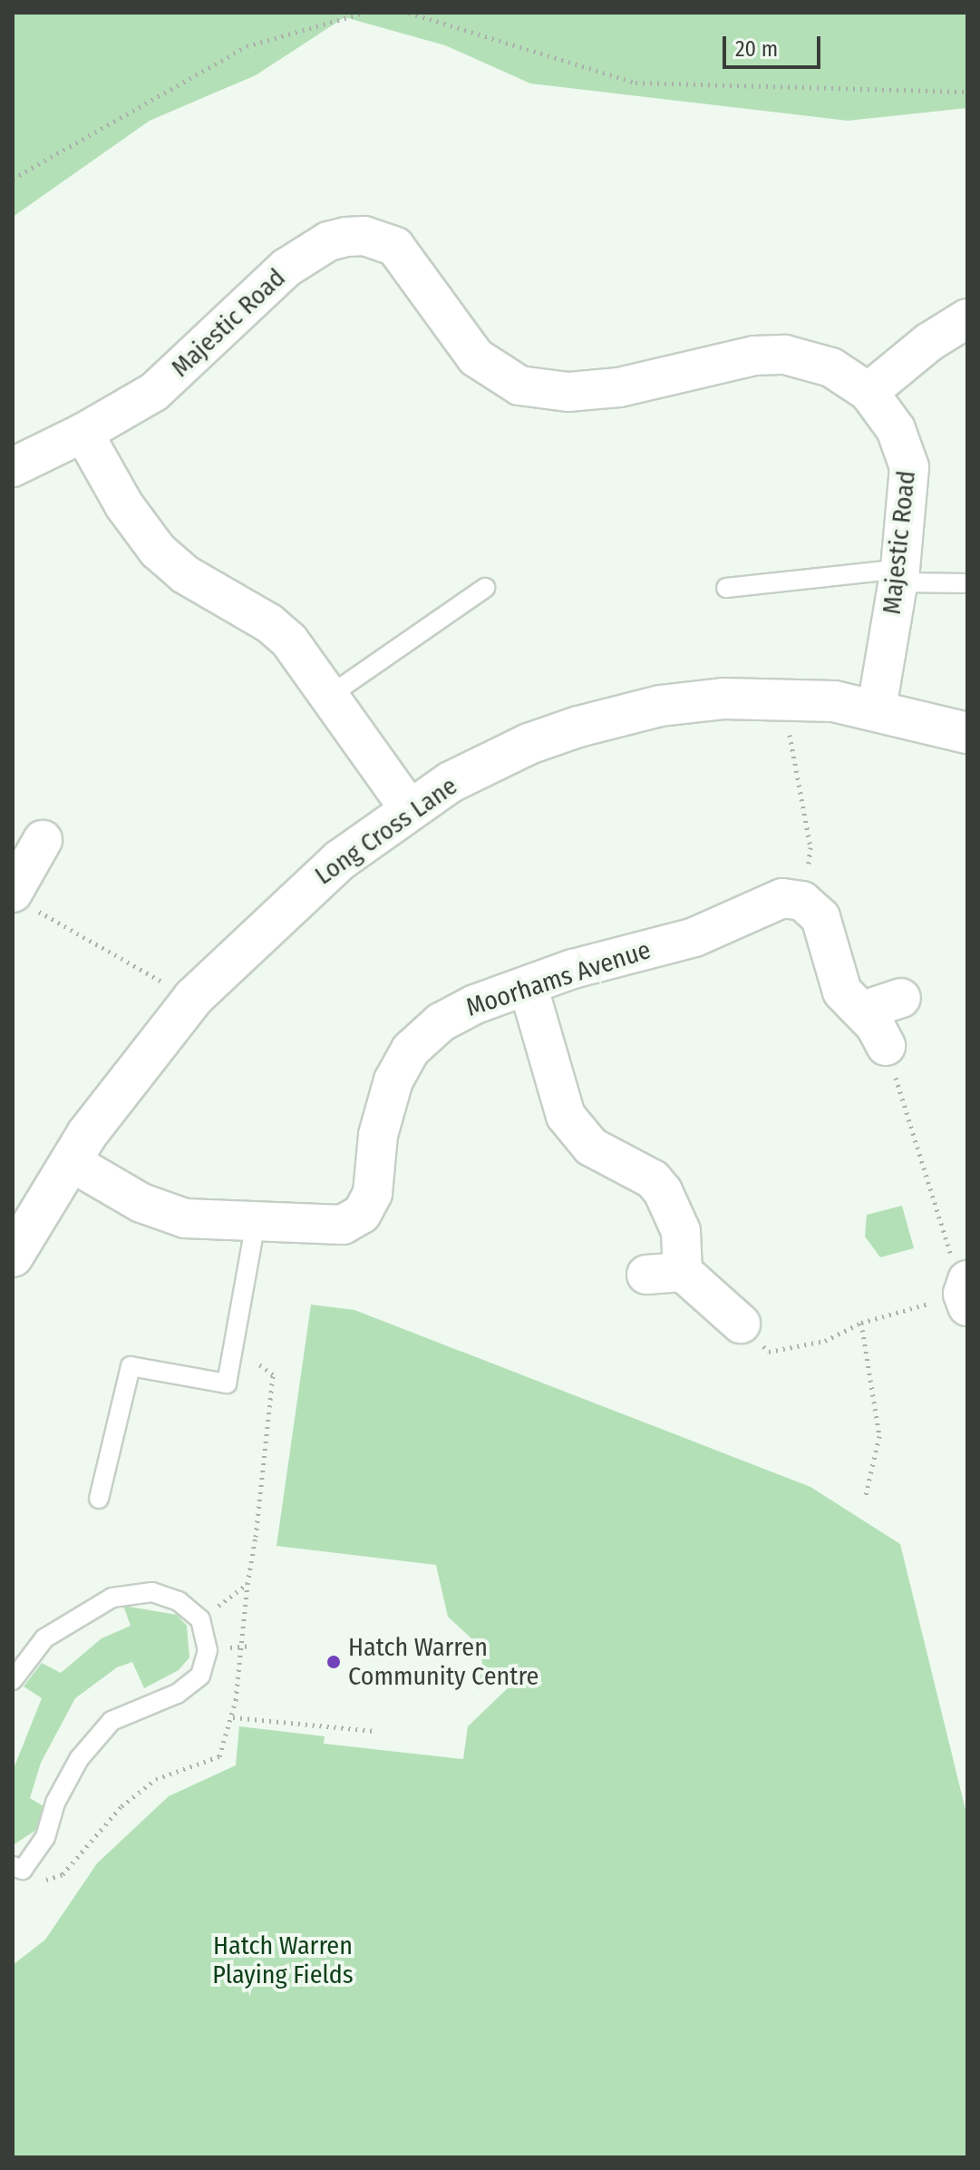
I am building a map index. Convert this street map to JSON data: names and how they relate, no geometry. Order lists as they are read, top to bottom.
{
  "streets": {
    "street": ["Majestic Road", "Long Cross Lane", "Moorhams Avenue"]
  },
  "crossings": [
    ["Majestic Road", "Long Cross Lane"],
    ["Long Cross Lane", "Moorhams Avenue"]
  ],
  "parks": ["Hatch Warren Playing Fields"],
  "places": ["Hatch Warren Community Centre"],
  "scale_bar": "20 m"
}
